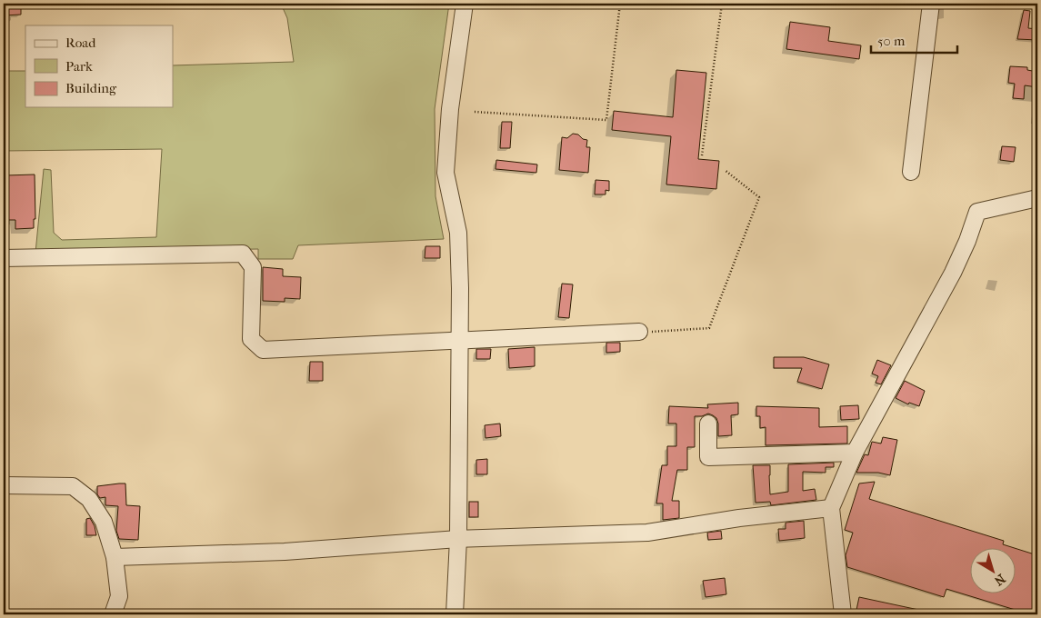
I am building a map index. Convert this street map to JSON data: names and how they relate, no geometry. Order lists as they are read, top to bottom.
{
  "legend": ["Road", "Park", "Building"],
  "scale_bar": "50 m",
  "north": "bottom right"
}
